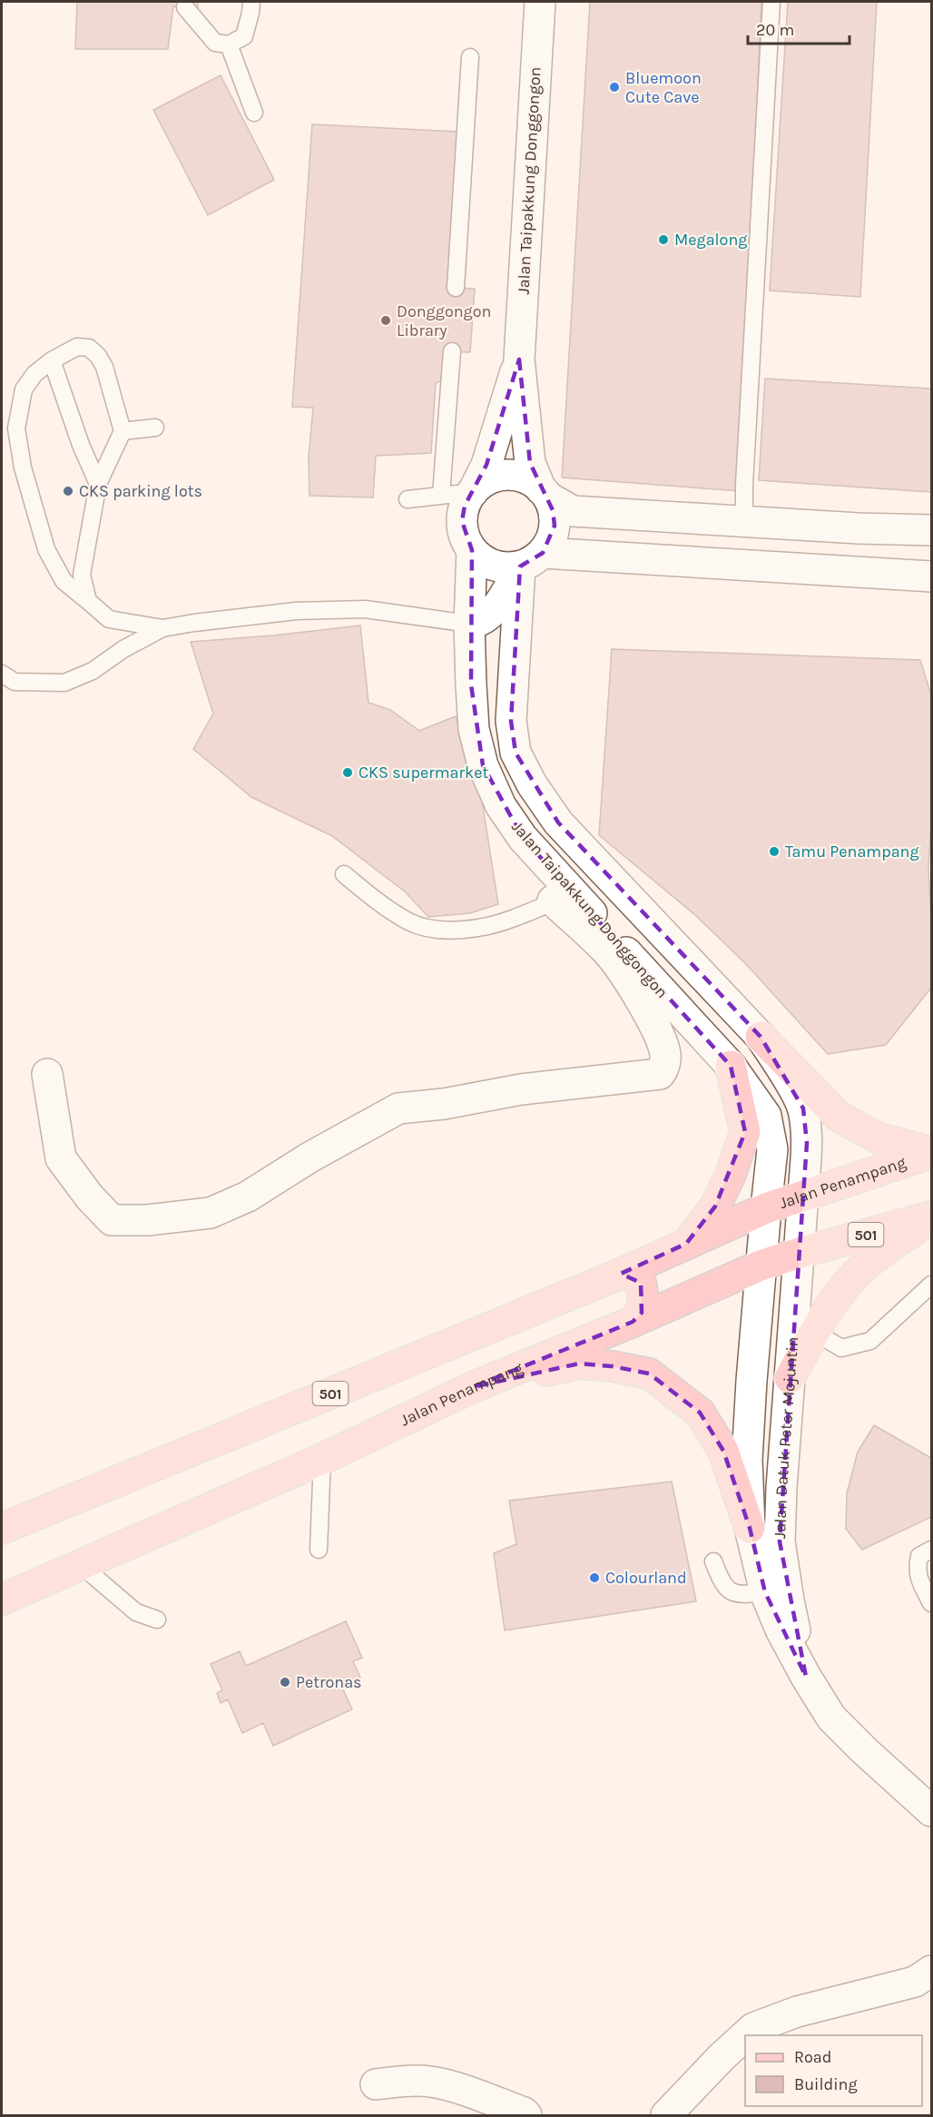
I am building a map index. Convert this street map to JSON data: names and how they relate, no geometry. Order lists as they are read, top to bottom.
{
  "streets": {
    "main road": ["Jalan Penampang", "501"],
    "street": ["Jalan Taipakkung Donggongon", "Jalan Datuk Peter Mojuntin"]
  },
  "crossings": [
    ["Jalan Taipakkung Donggongon", "Jalan Penampang"],
    ["Jalan Taipakkung Donggongon", "Jalan Datuk Peter Mojuntin"],
    ["Jalan Penampang", "Jalan Datuk Peter Mojuntin"]
  ],
  "places": [
    "Bluemoon Cute Cave",
    "Megalong",
    "Donggongon Library",
    "CKS parking lots",
    "CKS supermarket",
    "Tamu Penampang",
    "Colourland",
    "Petronas"
  ],
  "legend": ["Road", "Building"],
  "scale_bar": "20 m"
}
